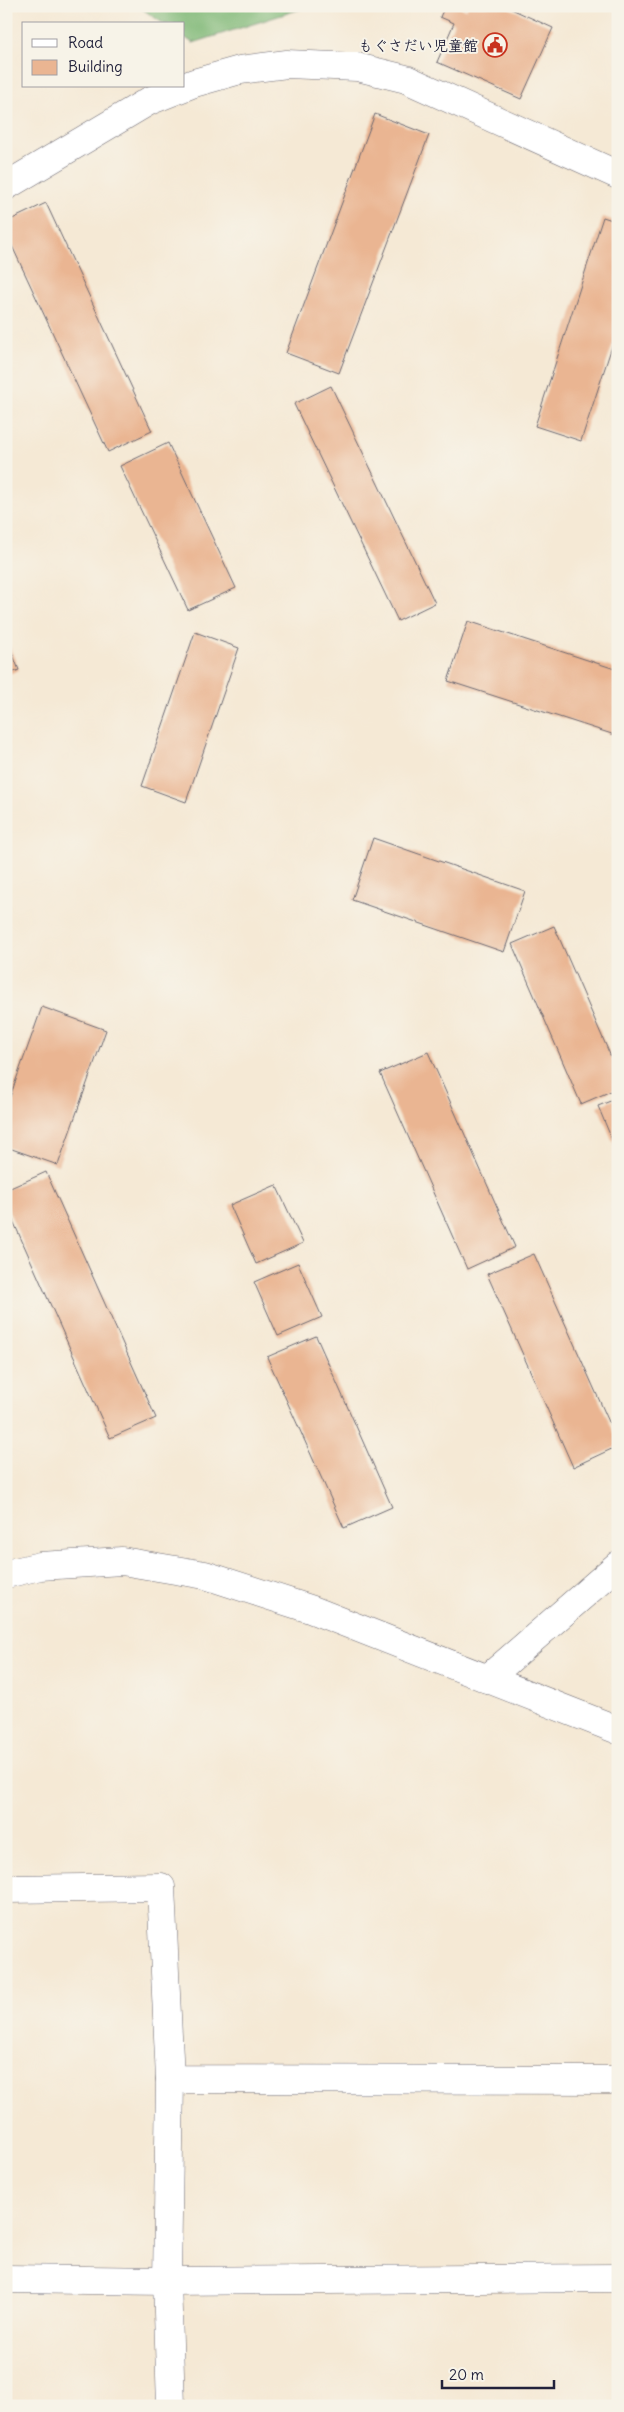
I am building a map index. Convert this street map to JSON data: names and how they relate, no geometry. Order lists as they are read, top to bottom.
{
  "places": {
    "public building": ["もぐさだい児童館"]
  },
  "legend": ["Road", "Building"],
  "scale_bar": "20 m"
}
